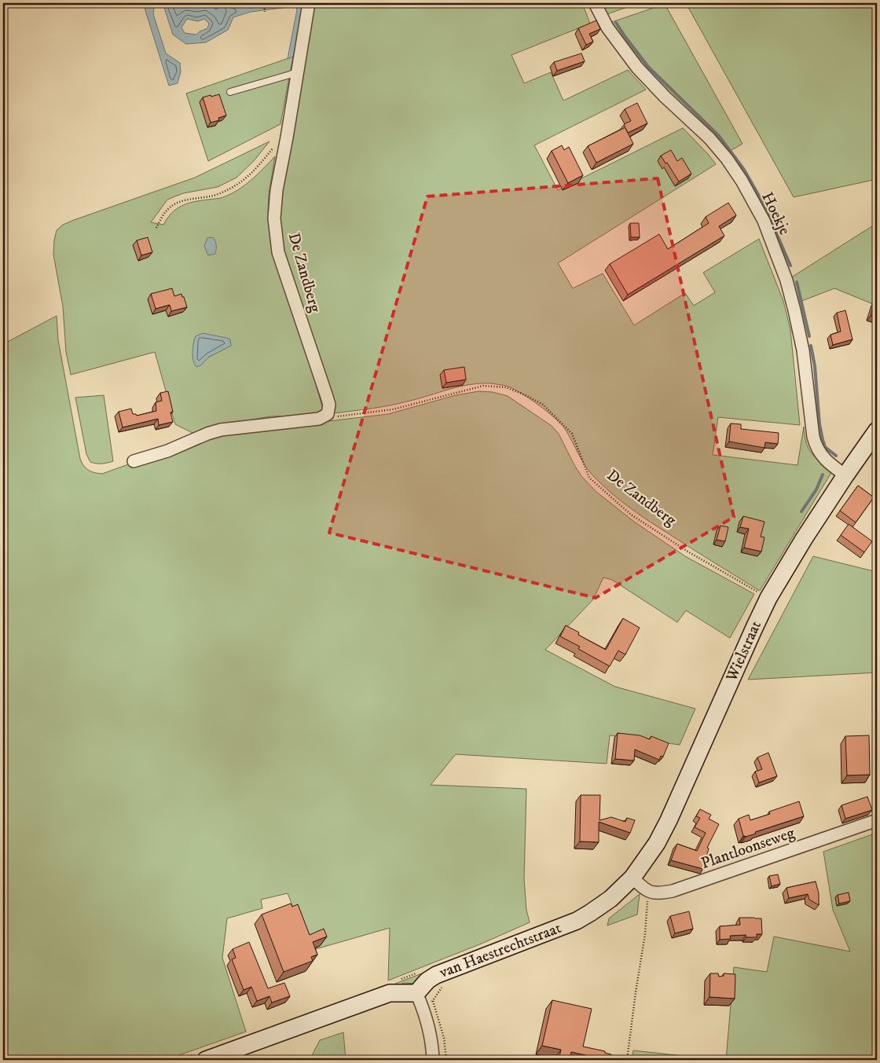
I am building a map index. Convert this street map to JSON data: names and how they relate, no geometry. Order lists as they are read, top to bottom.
{
  "streets": {
    "street": [
      "Hoekje",
      "De Zandberg",
      "Wielstraat",
      "Plantloonseweg",
      "van Haestrechtstraat"
    ]
  },
  "crossings": [
    ["Hoekje", "Wielstraat"],
    ["Wielstraat", "van Haestrechtstraat"]
  ]
}
